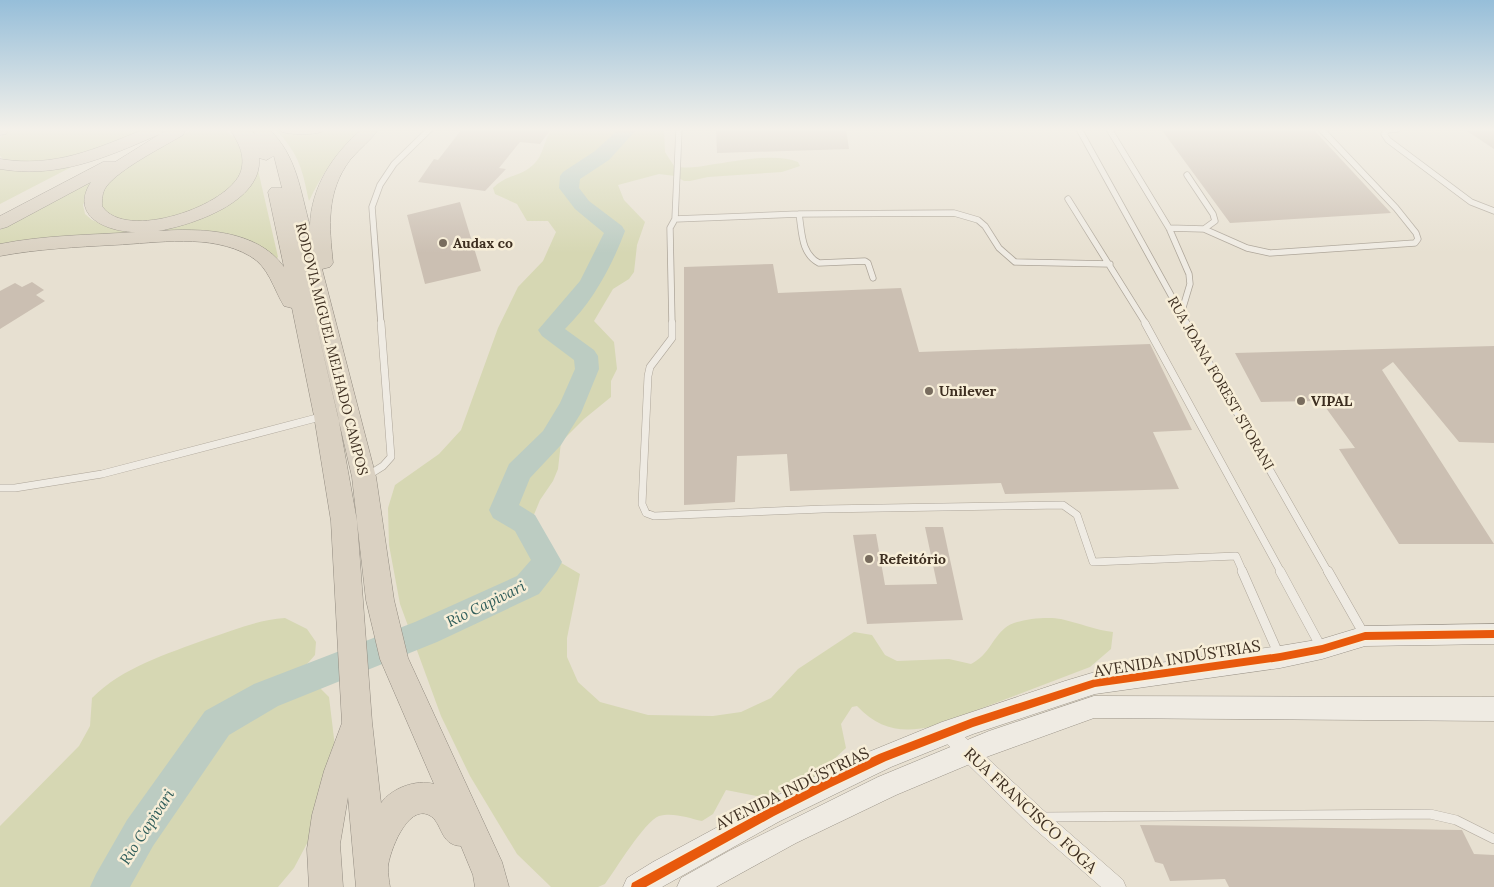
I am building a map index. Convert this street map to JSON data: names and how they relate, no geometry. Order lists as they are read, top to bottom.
{
  "streets": {
    "highway": ["RODOVIA MIGUEL MELHADO CAMPOS"],
    "street": ["AVENIDA INDÚSTRIAS", "RUA FRANCISCO FOGA"],
    "lane": ["RUA JOANA FOREST STORANI"]
  },
  "crossings": [
    ["RUA JOANA FOREST STORANI", "AVENIDA INDÚSTRIAS"],
    ["AVENIDA INDÚSTRIAS", "RUA FRANCISCO FOGA"]
  ],
  "water": ["Rio Capivari"],
  "places": [
    "Audax co",
    "Unilever",
    "VIPAL",
    "Refeitório"
  ]
}
